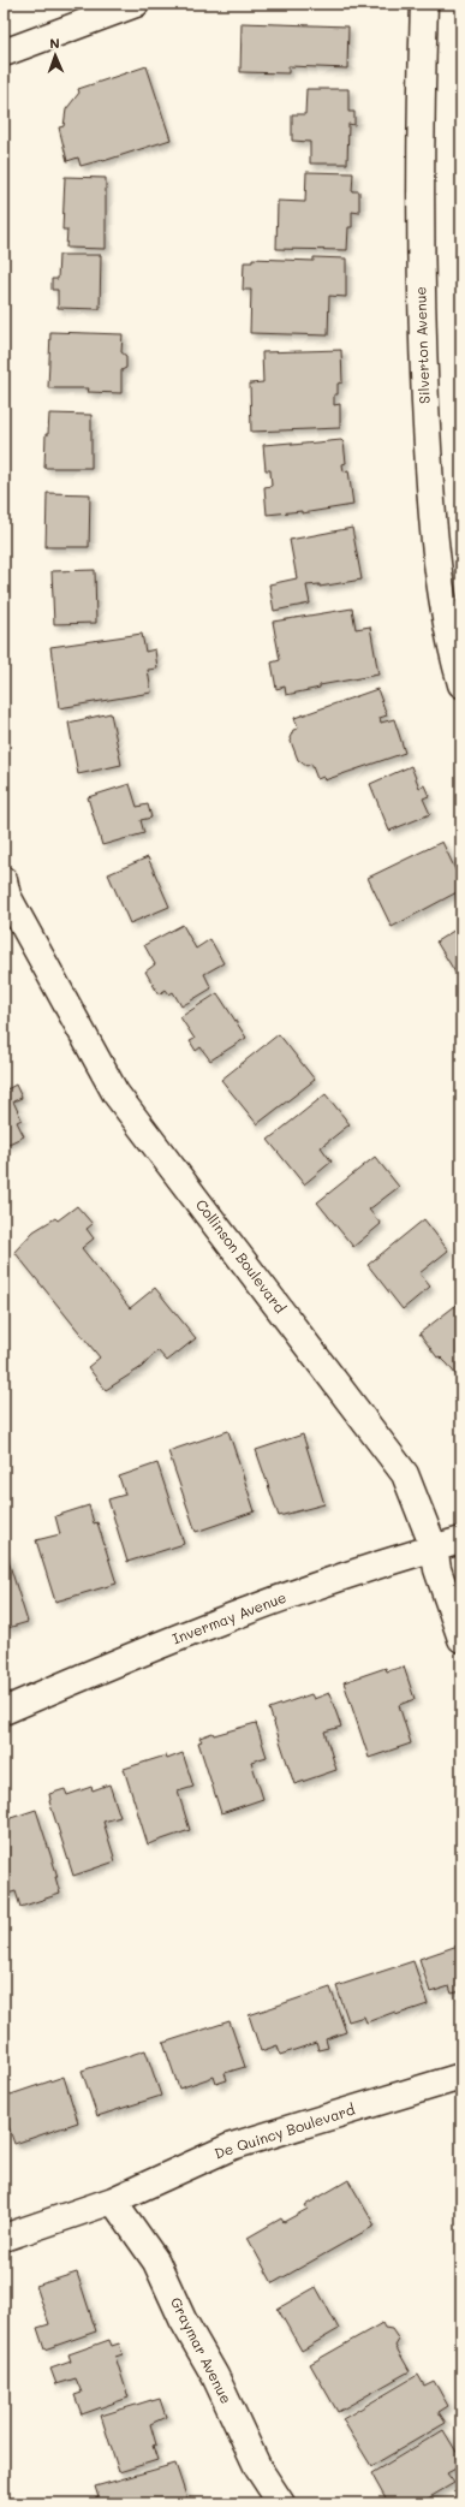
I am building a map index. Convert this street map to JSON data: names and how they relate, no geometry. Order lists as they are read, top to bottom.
{
  "streets": {
    "street": [
      "Silverton Avenue",
      "Collinson Boulevard",
      "Invermay Avenue",
      "De Quincy Boulevard",
      "Graymar Avenue"
    ]
  },
  "crossings": [
    ["Collinson Boulevard", "Invermay Avenue"],
    ["De Quincy Boulevard", "Graymar Avenue"]
  ],
  "north": "top"
}
